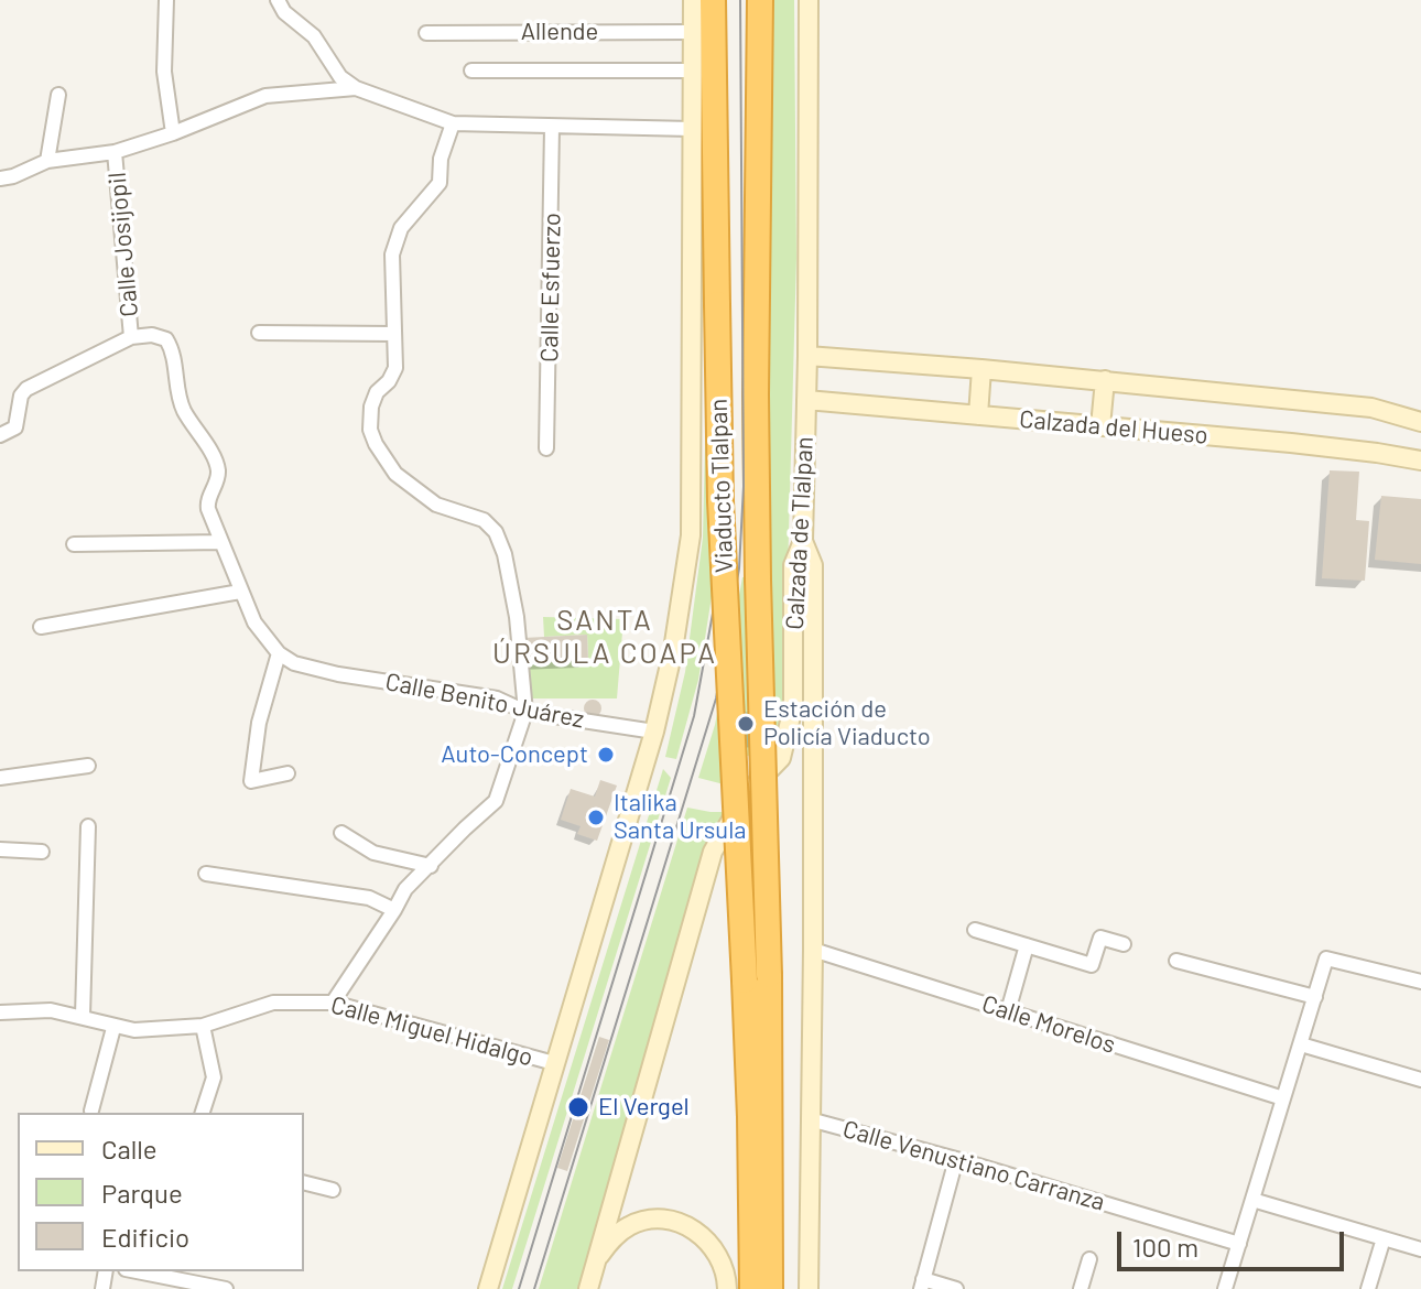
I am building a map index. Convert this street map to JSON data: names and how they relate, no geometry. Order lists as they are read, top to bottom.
{
  "streets": {
    "highway": ["Viaducto Tlalpan"],
    "main road": ["Calzada del Hueso", "Calzada de Tlalpan"],
    "street": [
      "Allende",
      "Calle Josijopil",
      "Calle Esfuerzo",
      "Calle Benito Juárez",
      "Calle Morelos",
      "Calle Miguel Hidalgo",
      "Calle Venustiano Carranza"
    ]
  },
  "crossings": [
    ["Calzada del Hueso", "Calzada de Tlalpan"]
  ],
  "districts": ["SANTA ÚRSULA COAPA"],
  "places": [
    "Estación de Policía Viaducto",
    "Auto-Concept",
    "Italika Santa Ursula",
    "El Vergel"
  ],
  "legend": ["Calle", "Parque", "Edificio"],
  "scale_bar": "100 m"
}
